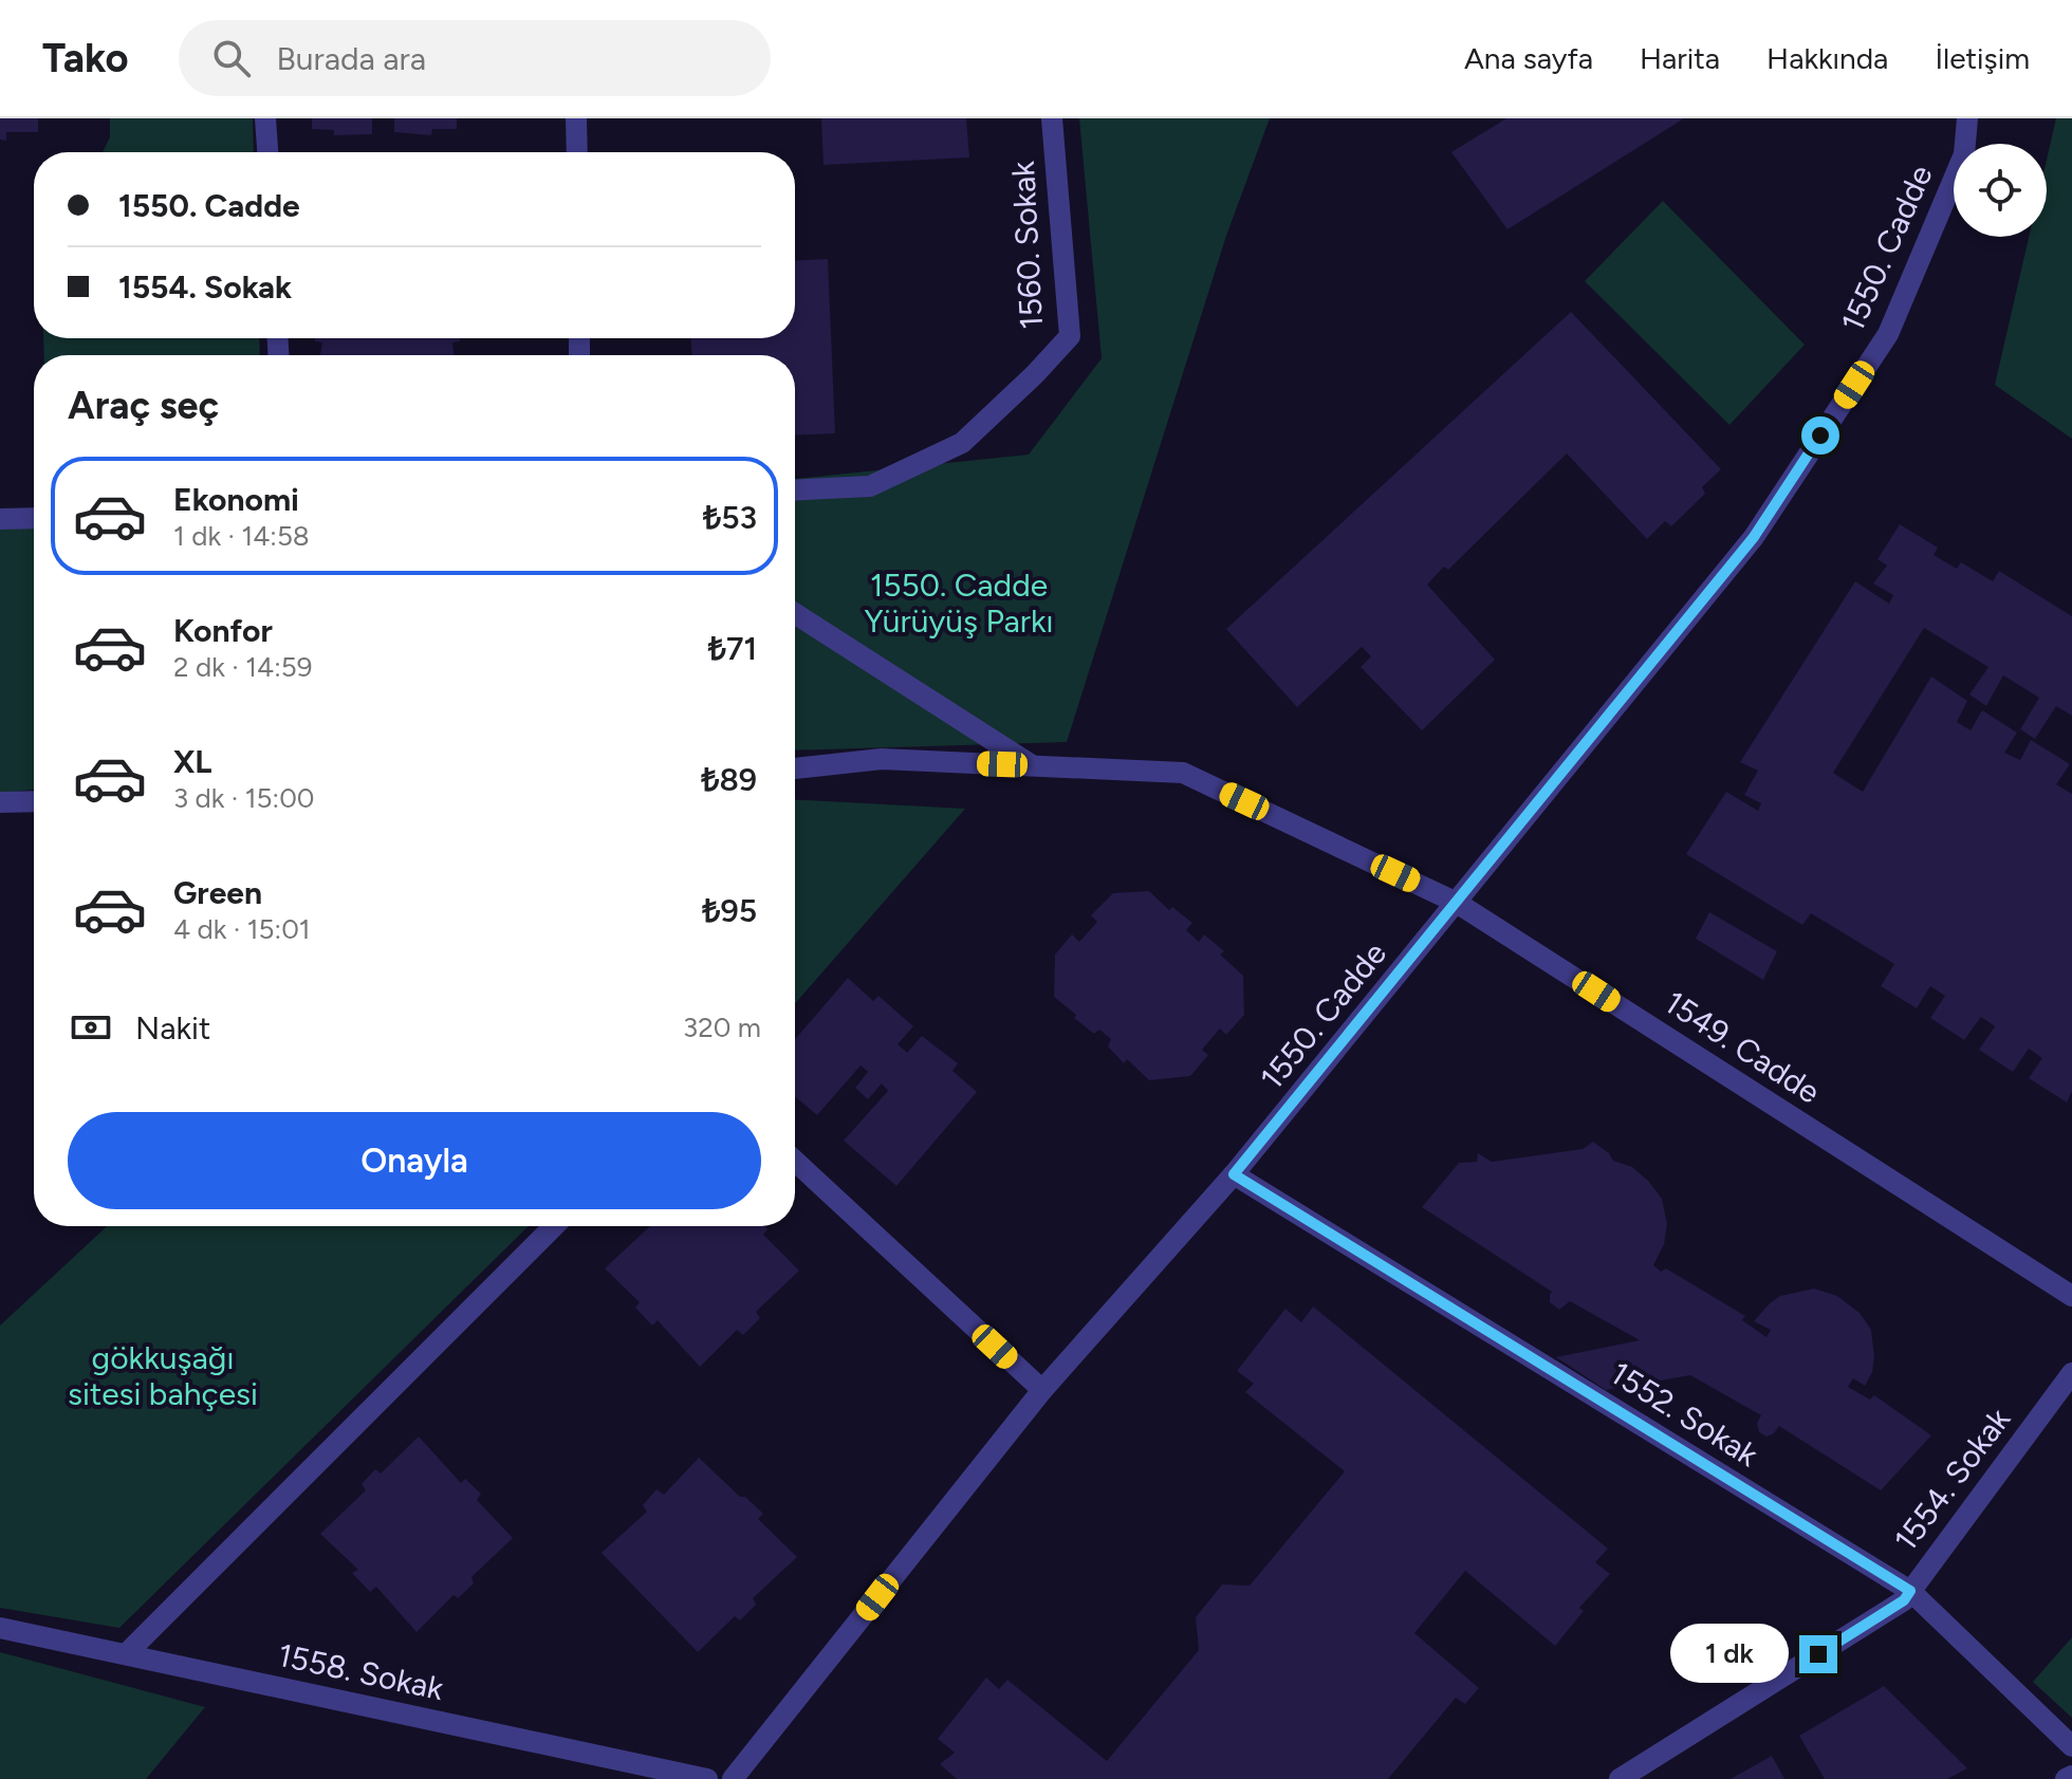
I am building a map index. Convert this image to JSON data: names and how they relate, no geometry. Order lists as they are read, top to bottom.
{
  "streets": {
    "street": [
      "1560. Sokak",
      "1550. Cadde",
      "1549. Cadde",
      "1552. Sokak",
      "1554. Sokak",
      "1558. Sokak"
    ]
  },
  "crossings": [
    ["1550. Cadde", "1549. Cadde"],
    ["1550. Cadde", "1552. Sokak"],
    ["1552. Sokak", "1554. Sokak"]
  ],
  "parks": ["1550. Cadde Yürüyüş Parkı", "gökkuşağı sitesi bahçesi"],
  "page": {
    "header": "Tako",
    "search": "Burada ara",
    "nav": [
      "Ana sayfa",
      "Harita",
      "Hakkında",
      "İletişim"
    ],
    "banner": ["1550. Cadde", "1554. Sokak"],
    "heading": "Araç seç",
    "list": [
      {
        "name": "Ekonomi",
        "note": "1 dk · 14:58",
        "value": "₺53"
      },
      {
        "name": "Konfor",
        "note": "2 dk · 14:59",
        "value": "₺71"
      },
      {
        "name": "XL",
        "note": "3 dk · 15:00",
        "value": "₺89"
      },
      {
        "name": "Green",
        "note": "4 dk · 15:01",
        "value": "₺95"
      }
    ],
    "pay": ["Nakit", "320 m"],
    "buttons": "Onayla",
    "bubble": "1 dk"
  }
}
